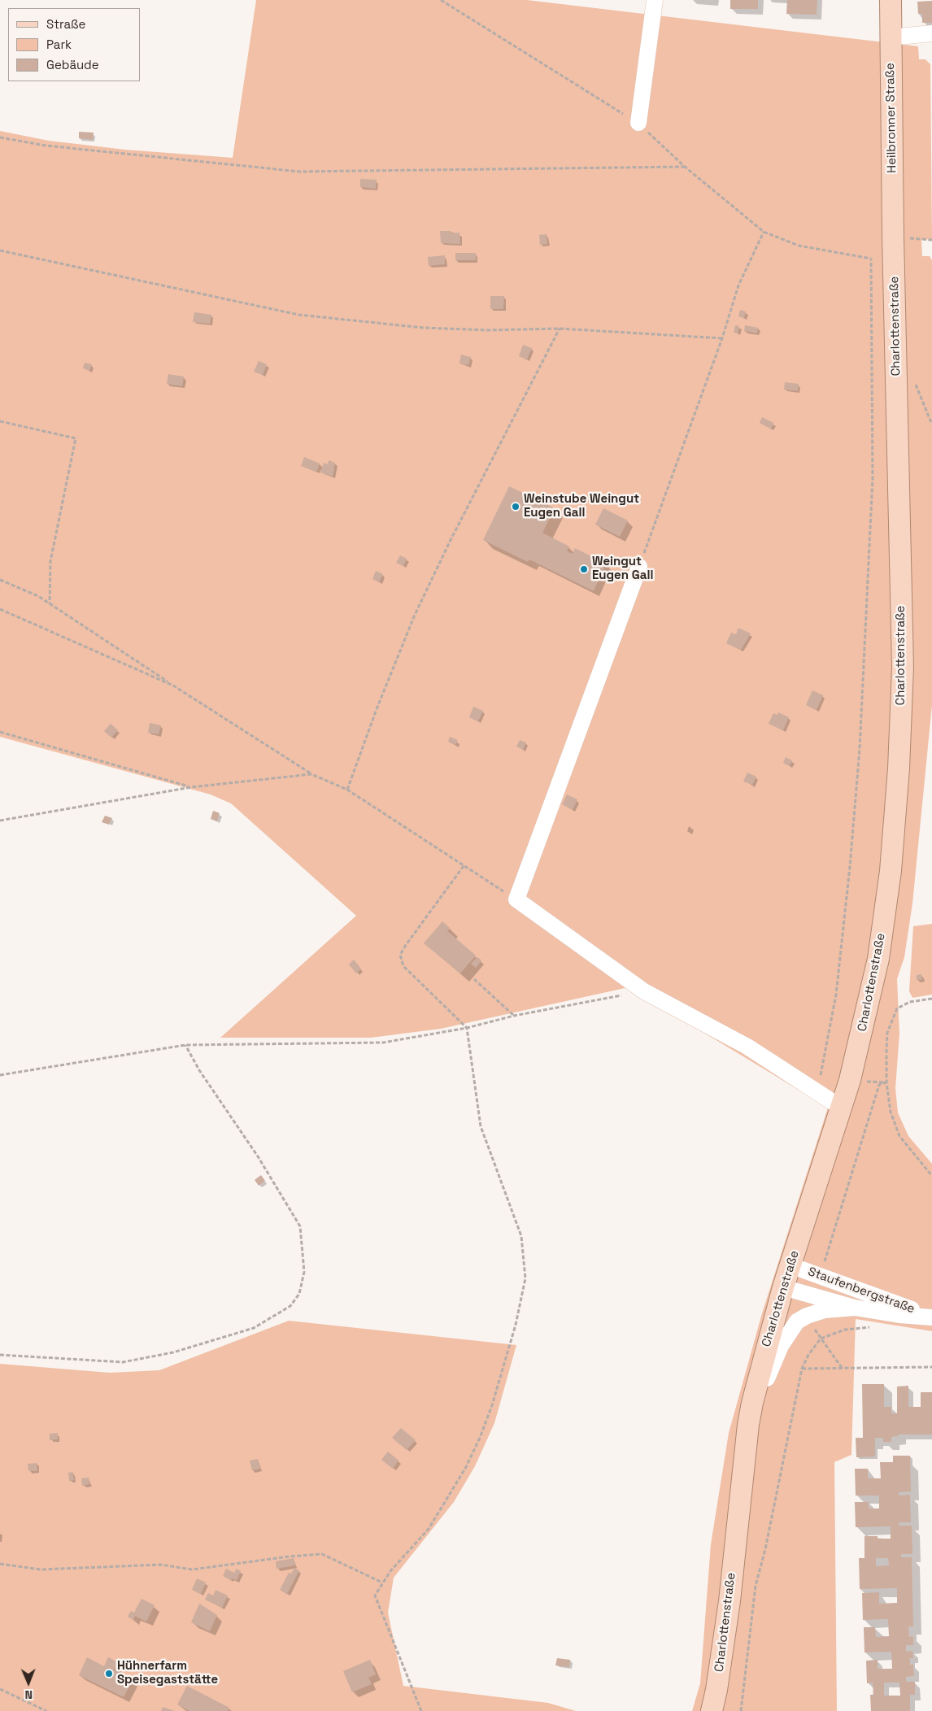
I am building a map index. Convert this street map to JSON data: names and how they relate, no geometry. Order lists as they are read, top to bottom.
{
  "streets": {
    "main road": ["Heilbronner Straße", "Charlottenstraße"],
    "street": ["Staufenbergstraße"]
  },
  "crossings": [
    ["Heilbronner Straße", "Charlottenstraße"],
    ["Charlottenstraße", "Staufenbergstraße"]
  ],
  "places": ["Weinstube Weingut Eugen Gall", "Weingut Eugen Gall", "Hühnerfarm Speisegaststätte"],
  "legend": ["Straße", "Park", "Gebäude"],
  "north": "bottom"
}
